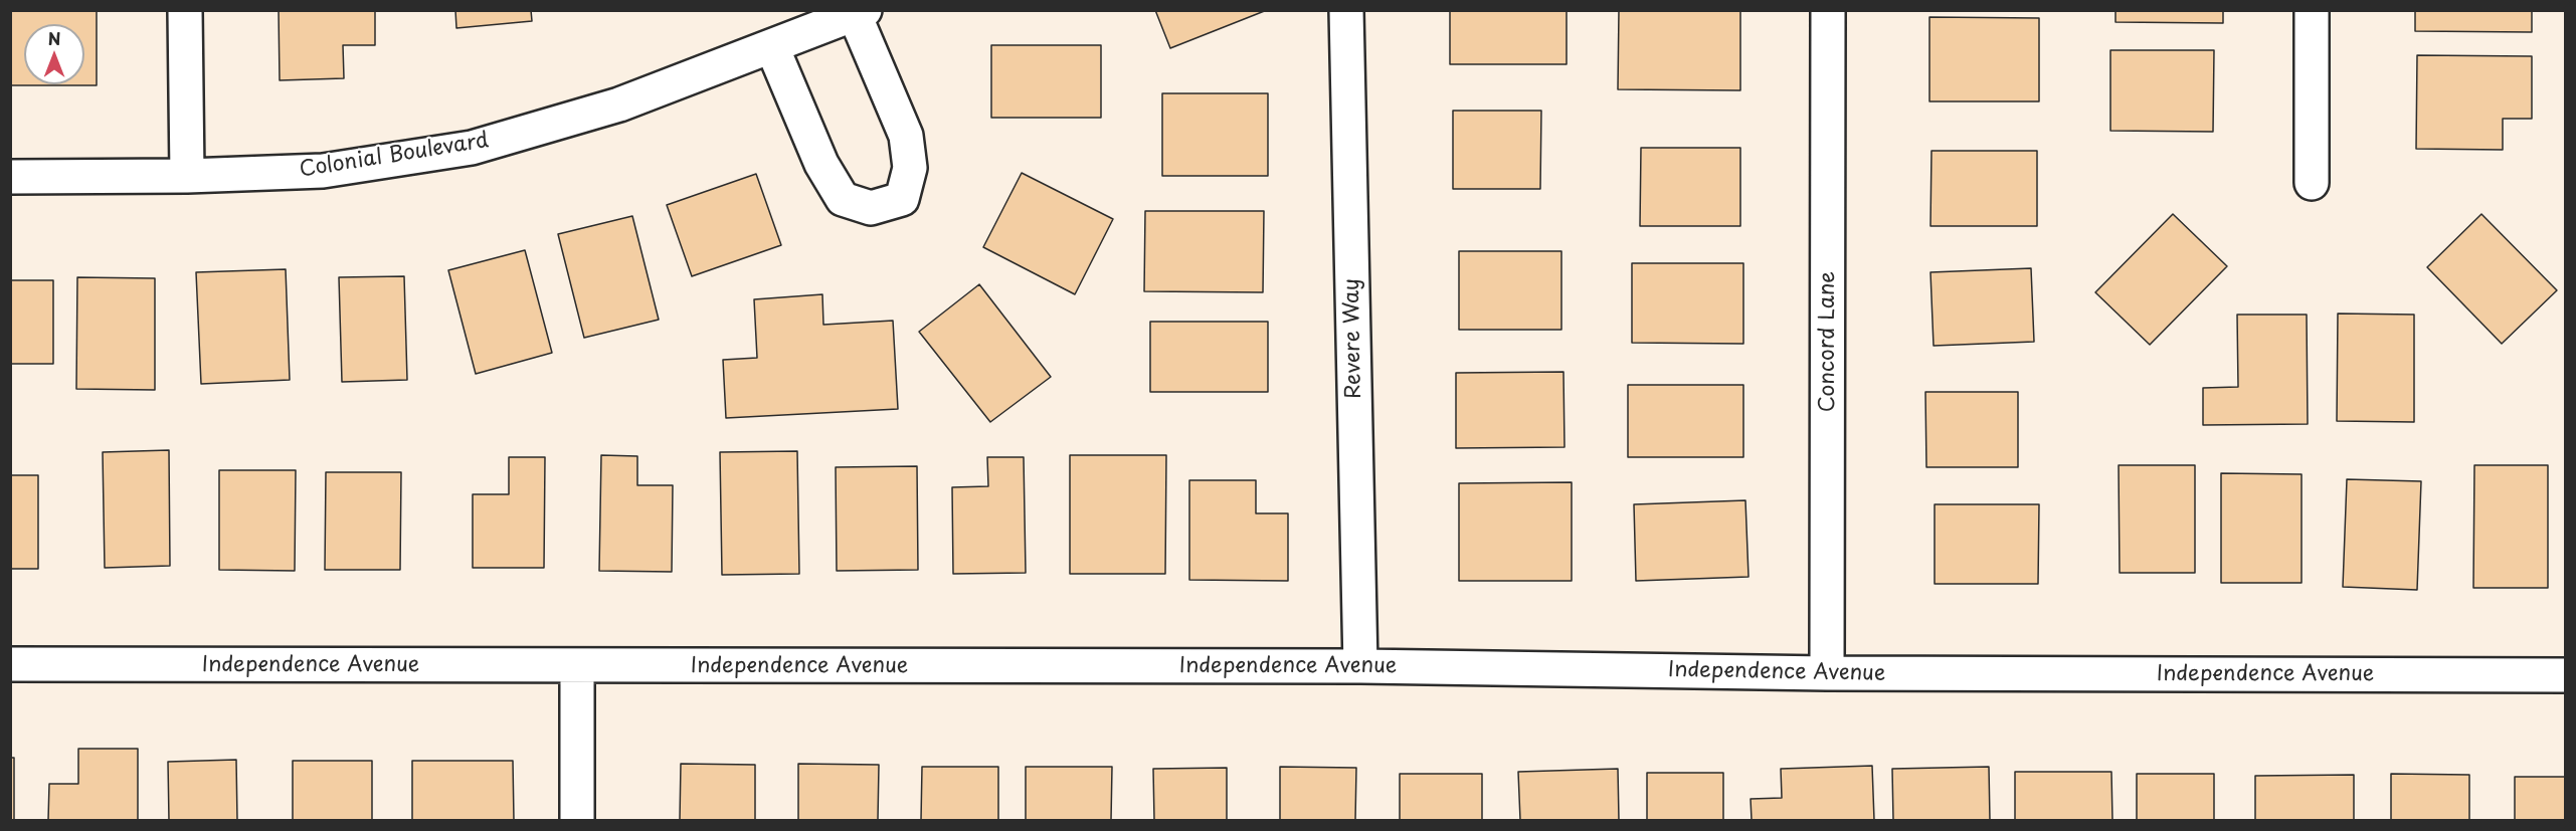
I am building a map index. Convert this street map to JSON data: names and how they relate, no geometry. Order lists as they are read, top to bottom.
{
  "streets": {
    "street": [
      "Colonial Boulevard",
      "Revere Way",
      "Concord Lane",
      "Independence Avenue"
    ]
  },
  "crossings": [
    ["Revere Way", "Independence Avenue"],
    ["Concord Lane", "Independence Avenue"]
  ],
  "north": "top"
}
